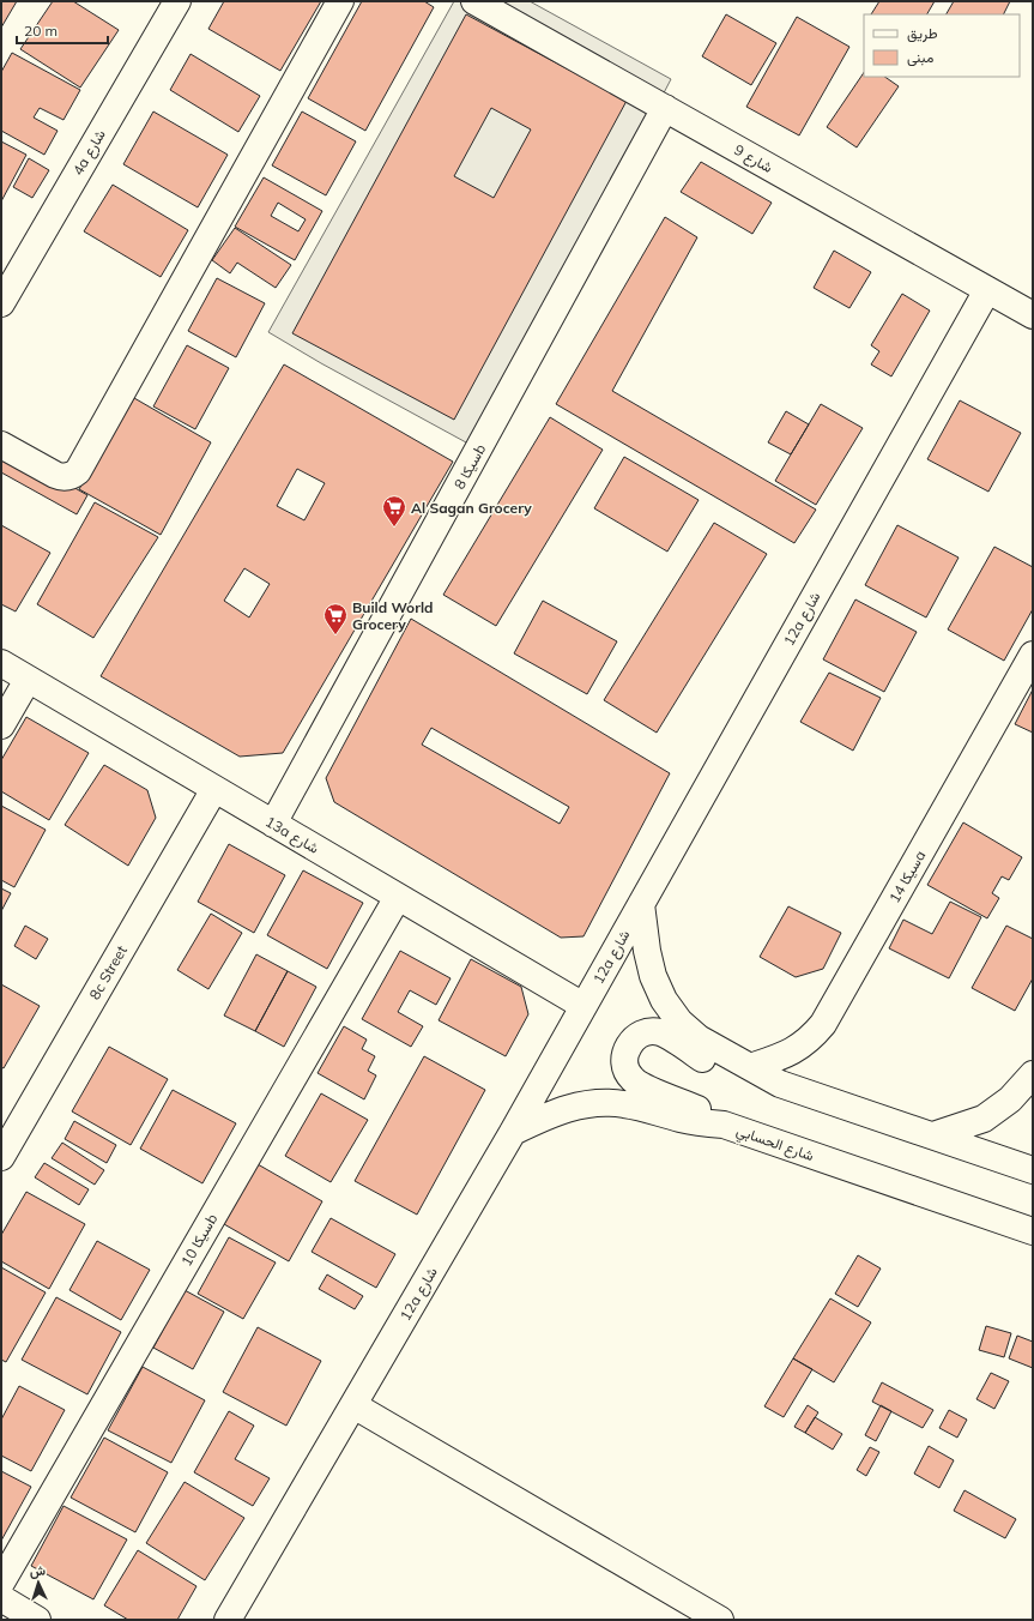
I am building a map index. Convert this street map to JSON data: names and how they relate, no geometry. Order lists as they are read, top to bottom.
{
  "streets": {
    "street": [
      "4a شارع",
      "شارع 9",
      "سيكا 8b",
      "12a شارع",
      "13a شارع",
      "سيكا 14a",
      "8c Street",
      "شارع الحسابي",
      "سيكا 10b"
    ]
  },
  "crossings": [
    ["شارع 9", "سيكا 8b"],
    ["شارع 9", "12a شارع"],
    ["سيكا 8b", "13a شارع"],
    ["12a شارع", "13a شارع"],
    ["12a شارع", "شارع الحسابي"],
    ["13a شارع", "8c Street"],
    ["13a شارع", "سيكا 10b"]
  ],
  "places": {
    "supermarket": ["Al Sagan Grocery", "Build World Grocery"]
  },
  "legend": ["طريق", "مبنى"],
  "scale_bar": "20 m",
  "north": "top"
}
